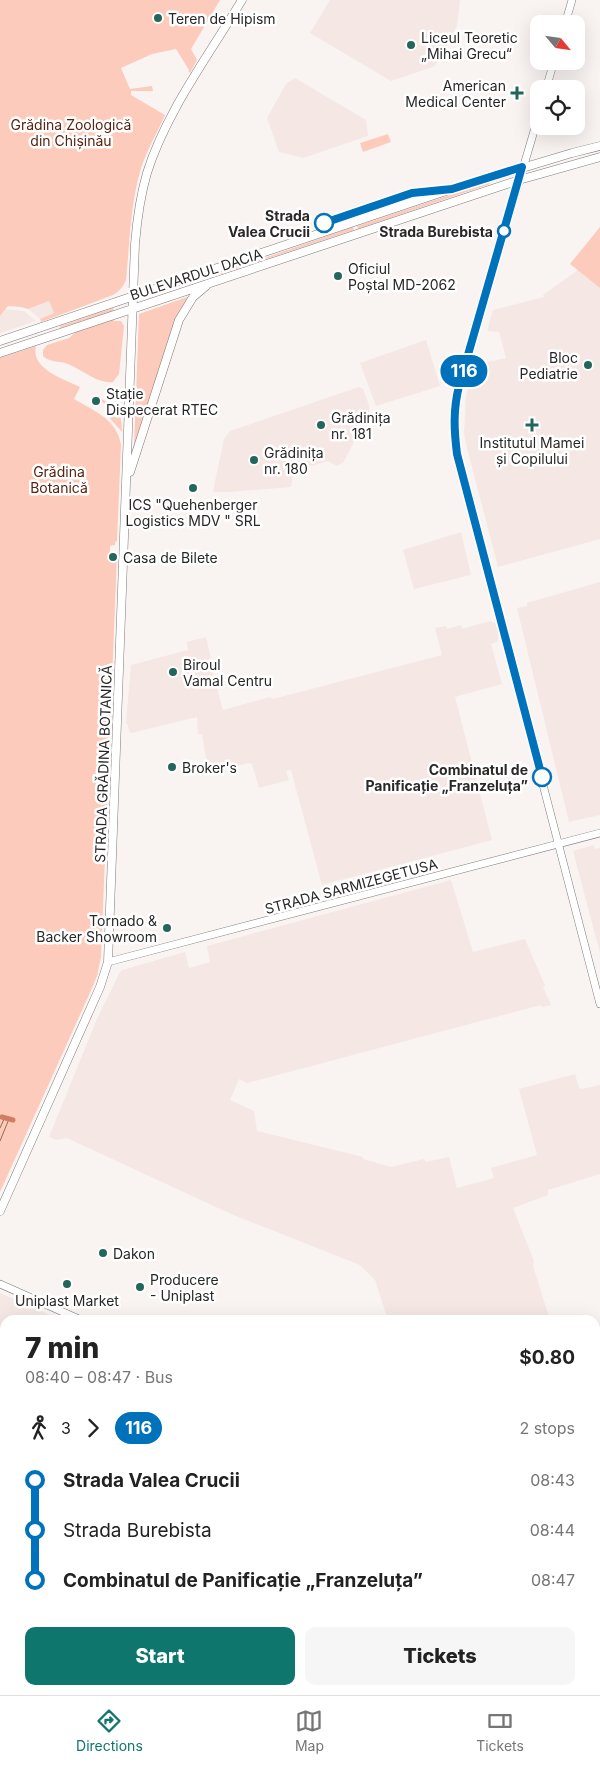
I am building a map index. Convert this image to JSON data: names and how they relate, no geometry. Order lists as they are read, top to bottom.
{
  "streets": {
    "main road": ["BULEVARDUL DACIA", "STRADA GRĂDINA BOTANICĂ", "STRADA SARMIZEGETUSA"]
  },
  "crossings": [
    ["BULEVARDUL DACIA", "STRADA GRĂDINA BOTANICĂ"],
    ["STRADA GRĂDINA BOTANICĂ", "STRADA SARMIZEGETUSA"]
  ],
  "parks": ["Grădina Zoologică din Chișinău", "Grădina Botanică"],
  "places": {
    "other": [
      "Teren de Hipism",
      "Liceul Teoretic „Mihai Grecu“",
      "Strada Valea Crucii",
      "Strada Burebista",
      "Oficiul Poștal MD-2062",
      "Bloc Pediatrie",
      "Stație Dispecerat RTEC",
      "Grădinița nr. 181",
      "Grădinița nr. 180",
      "ICS \"Quehenberger Logistics MDV \" SRL",
      "Casa de Bilete",
      "Biroul Vamal Centru",
      "Broker's",
      "Combinatul de Panificație „Franzeluța”",
      "Tornado & Backer Showroom",
      "Dakon",
      "Uniplast Market",
      "Producere - Uniplast"
    ],
    "health": ["American Medical Center", "Institutul Mamei și Copilului"]
  },
  "lines": ["bus line 116"],
  "north": "bottom right",
  "page": {
    "on_map": "116",
    "heading": ["7 min", "08:40 – 08:47 · Bus", "$0.80"],
    "legs": ["3", "116", "2 stops"],
    "list": [
      {
        "name": "Strada Valea Crucii",
        "value": "08:43"
      },
      {
        "name": "Strada Burebista",
        "value": "08:44"
      },
      {
        "name": "Combinatul de Panificație „Franzeluța”",
        "value": "08:47"
      }
    ],
    "buttons": ["Start", "Tickets"],
    "tabs": ["Directions", "Map", "Tickets"]
  }
}
